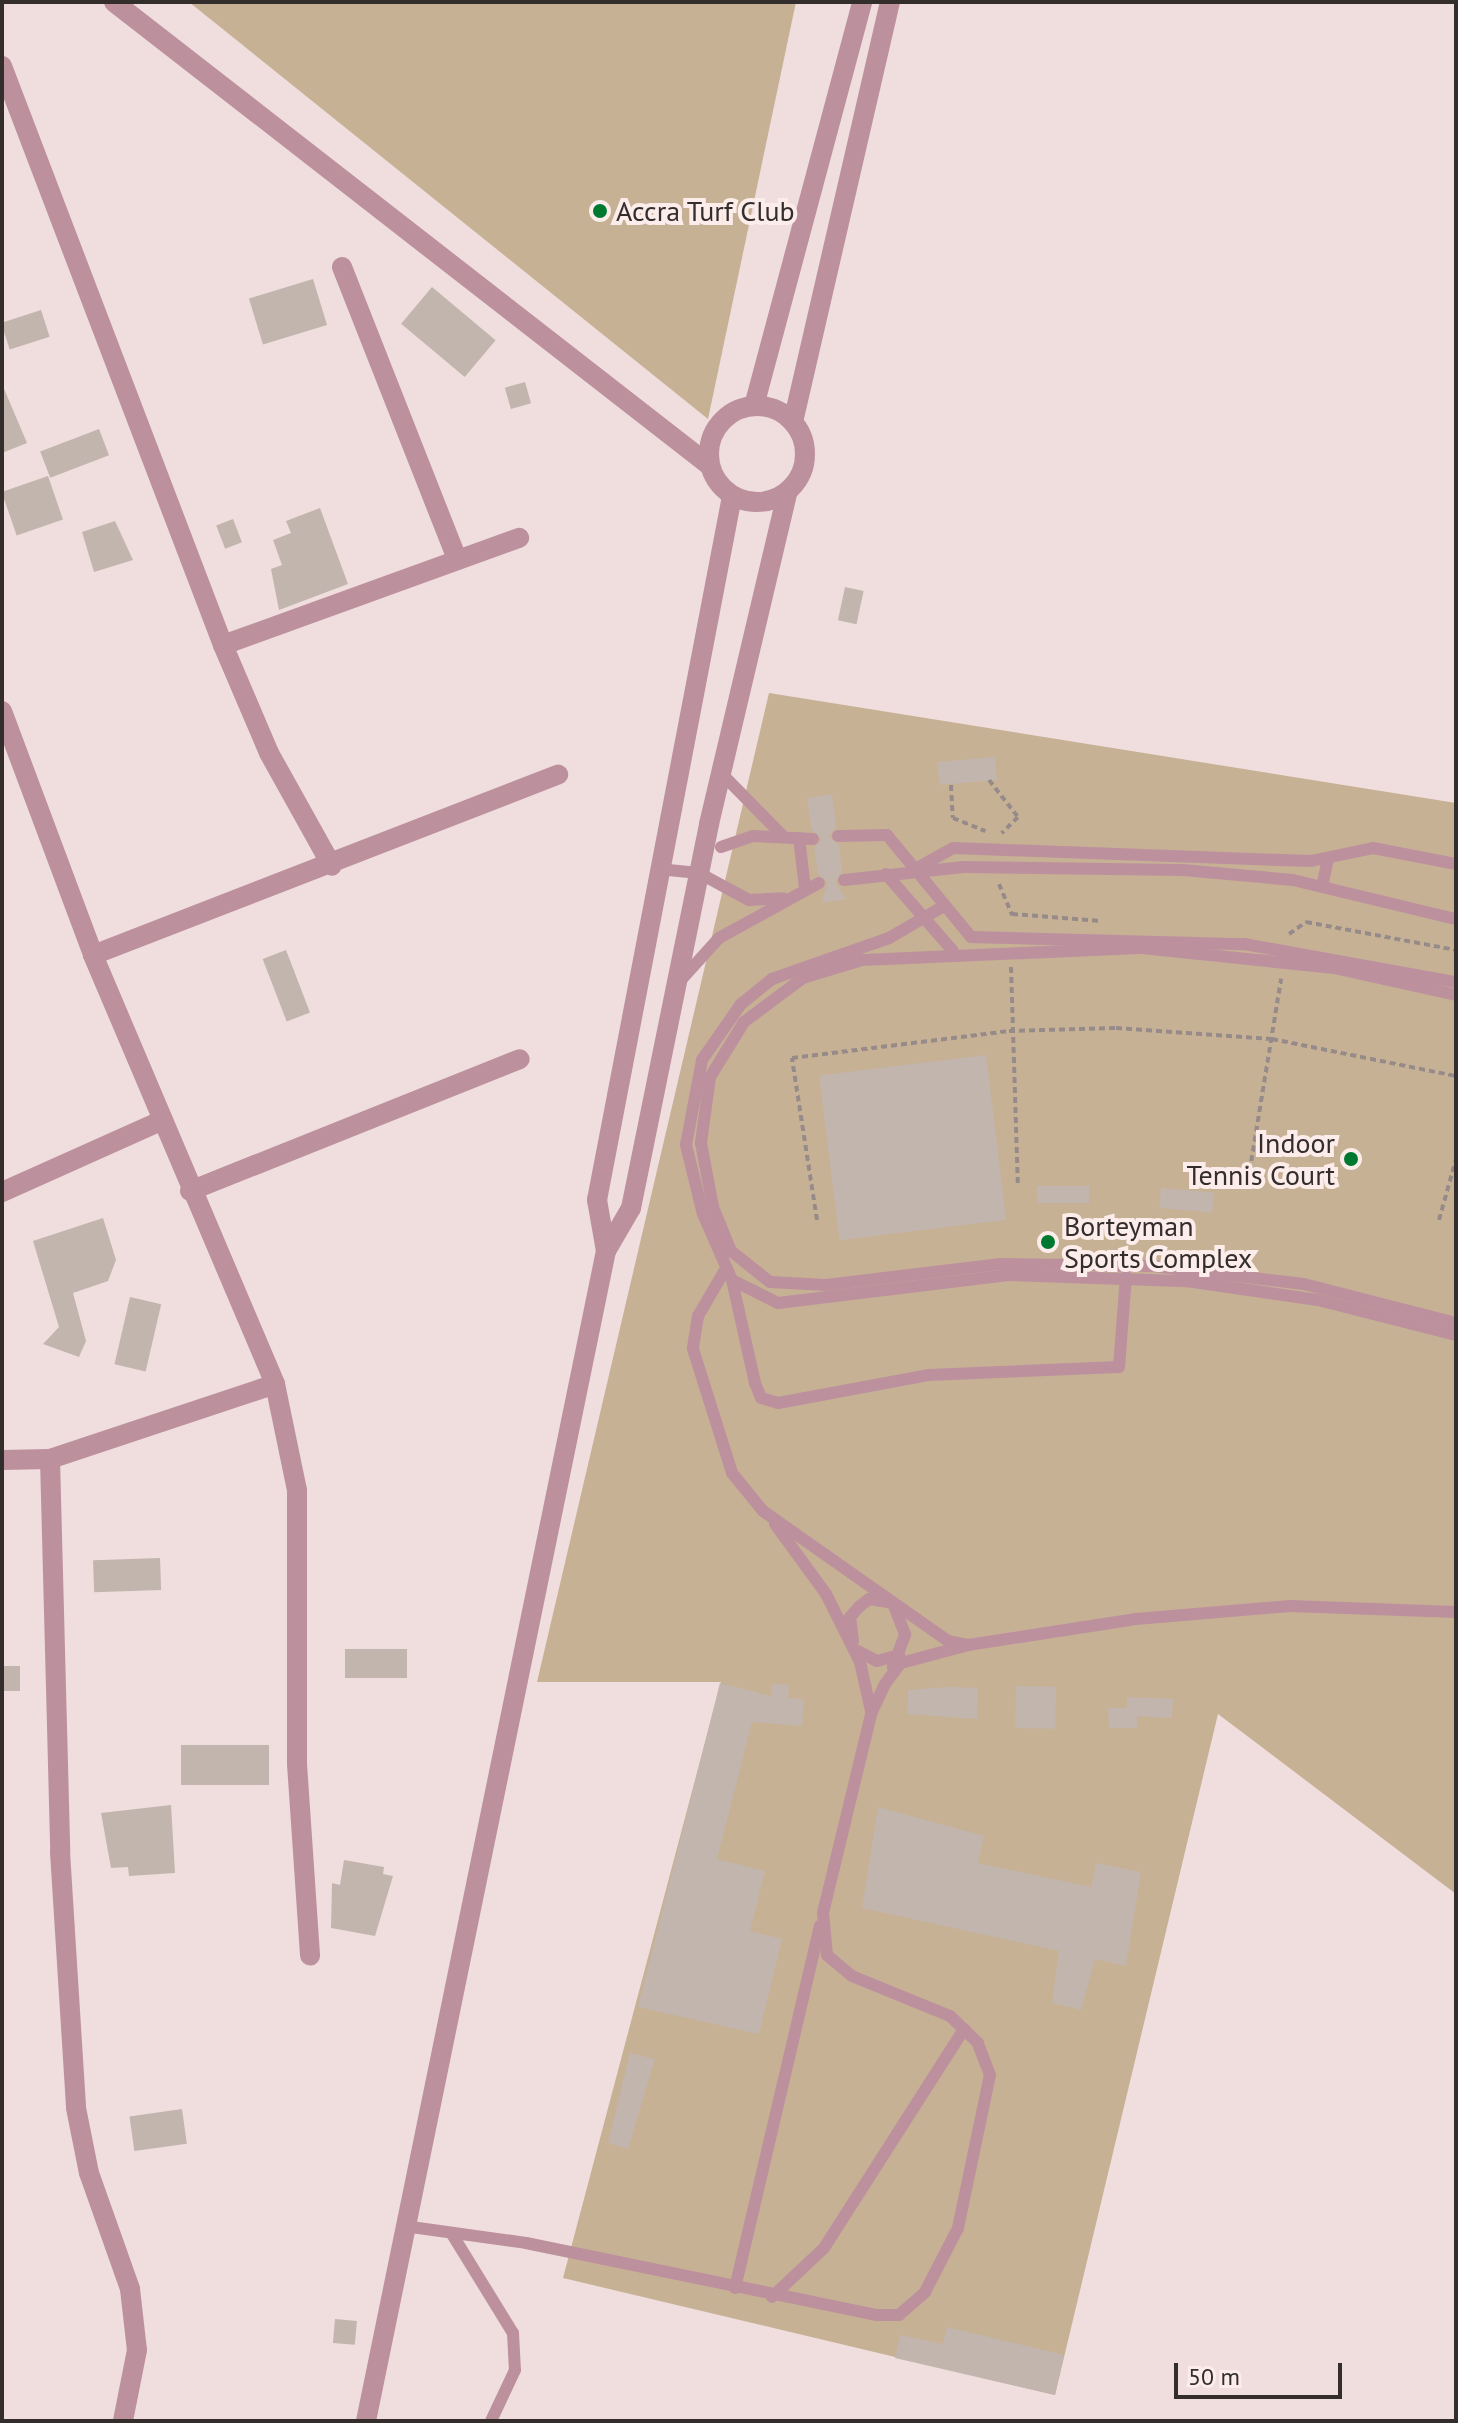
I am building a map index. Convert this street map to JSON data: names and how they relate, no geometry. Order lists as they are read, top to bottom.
{
  "places": ["Accra Turf Club", "Indoor Tennis Court", "Borteyman Sports Complex"],
  "scale_bar": "50 m"
}
